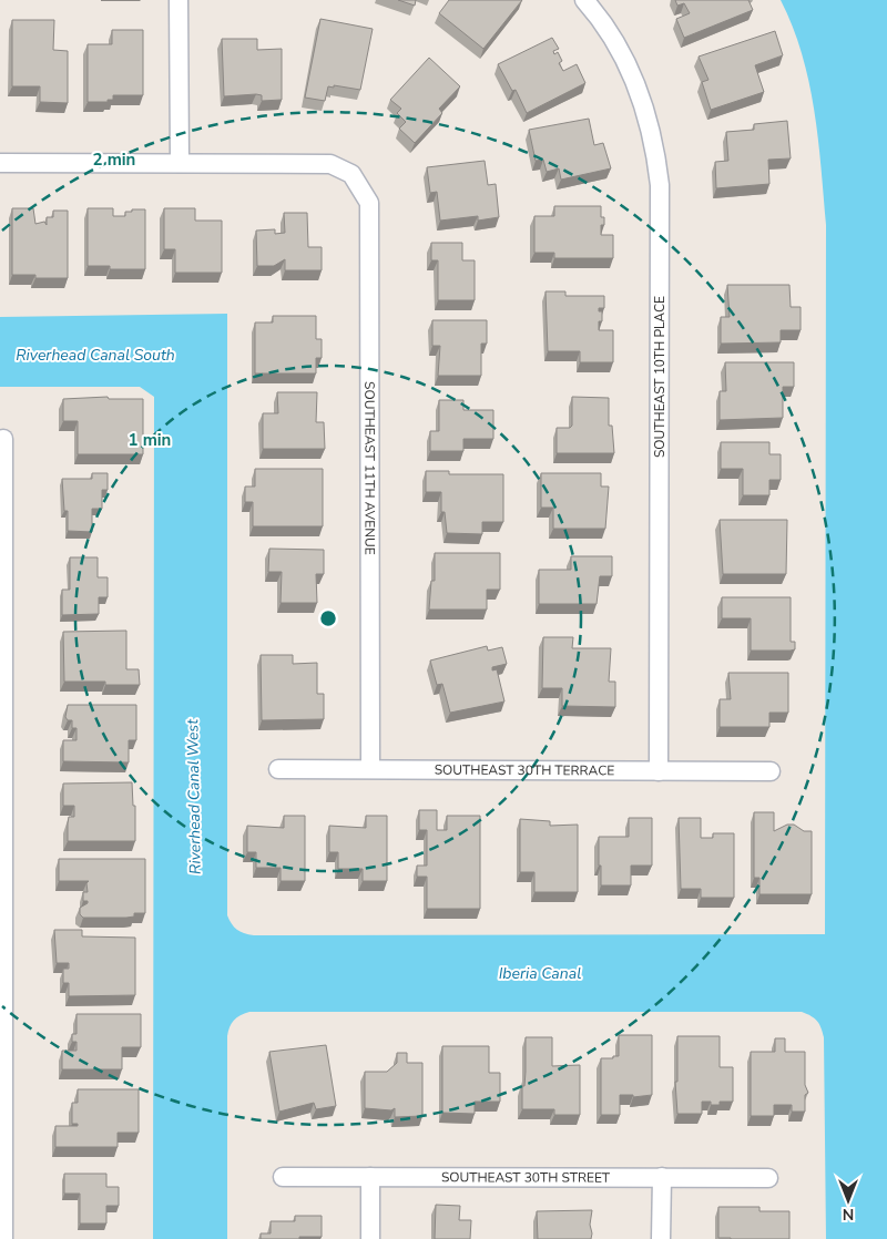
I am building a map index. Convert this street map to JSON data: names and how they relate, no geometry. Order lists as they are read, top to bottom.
{
  "streets": {
    "street": [
      "SOUTHEAST 10TH PLACE",
      "SOUTHEAST 11TH AVENUE",
      "SOUTHEAST 30TH TERRACE",
      "SOUTHEAST 30TH STREET"
    ]
  },
  "crossings": [
    ["SOUTHEAST 10TH PLACE", "SOUTHEAST 30TH TERRACE"],
    ["SOUTHEAST 11TH AVENUE", "SOUTHEAST 30TH TERRACE"]
  ],
  "water": ["Riverhead Canal South", "Riverhead Canal West", "Iberia Canal"],
  "north": "bottom",
  "rings": ["2 min", "1 min"]
}
